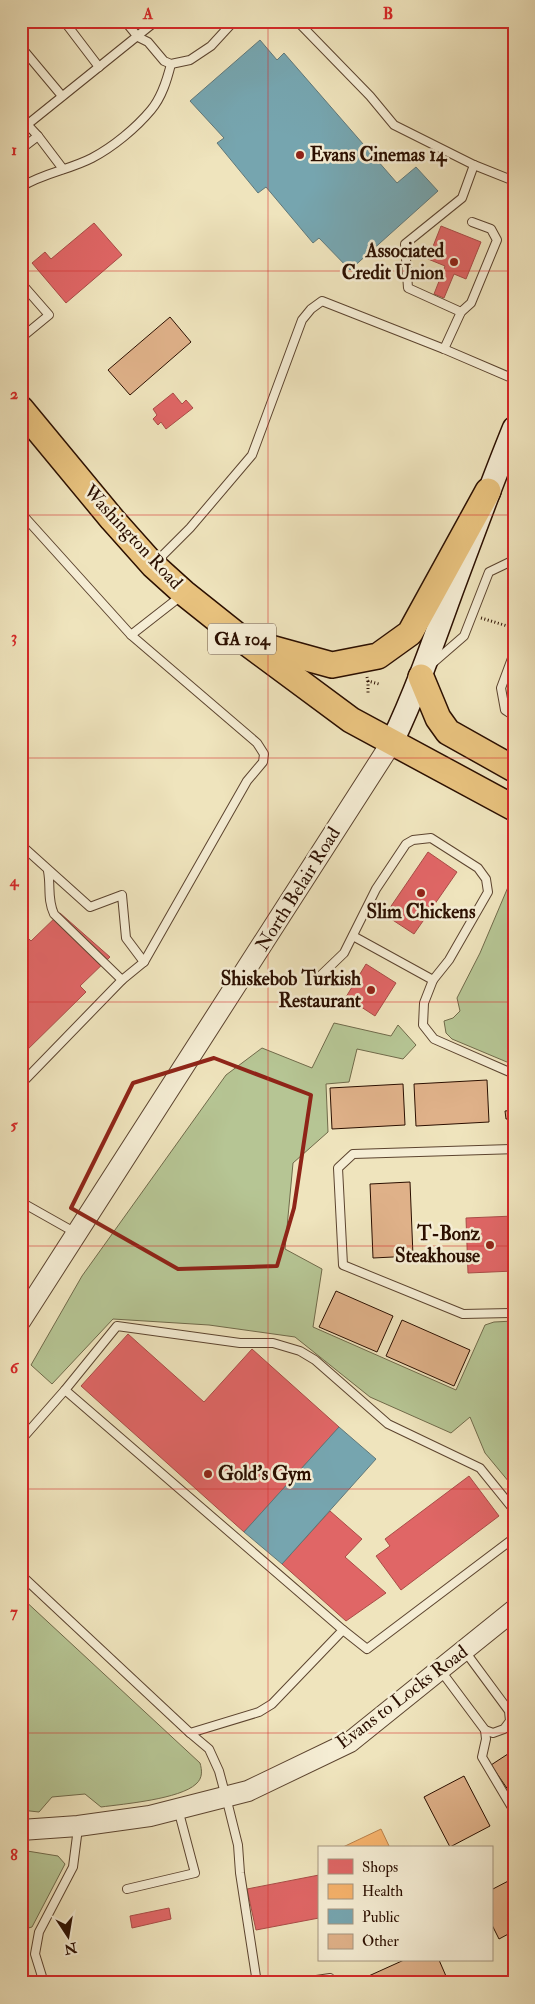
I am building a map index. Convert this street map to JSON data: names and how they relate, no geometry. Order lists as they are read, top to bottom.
{
  "streets": {
    "main road": ["Washington Road", "GA 104", "North Belair Road"],
    "street": ["Evans to Locks Road"]
  },
  "crossings": [
    ["Washington Road", "North Belair Road"]
  ],
  "places": [
    "Evans Cinemas 14",
    "Associated Credit Union",
    "Slim Chickens",
    "Shiskebob Turkish Restaurant",
    "T-Bonz Steakhouse",
    "Gold's Gym"
  ],
  "legend": [
    "Shops",
    "Health",
    "Public",
    "Other"
  ],
  "north": "bottom",
  "grid": {
    "columns": ["A", "B"],
    "rows": [
      "1",
      "2",
      "3",
      "4",
      "5",
      "6",
      "7",
      "8"
    ]
  }
}
